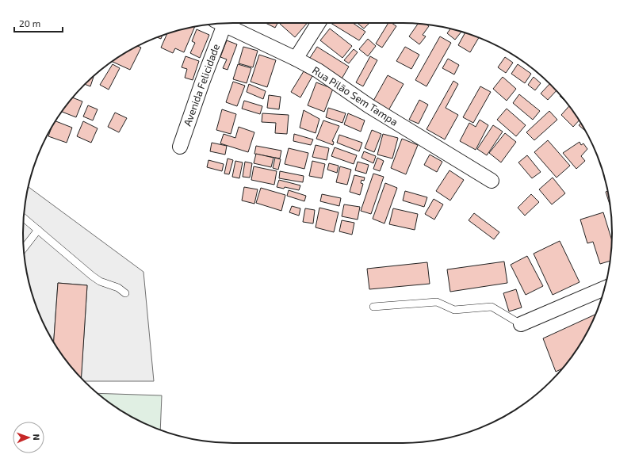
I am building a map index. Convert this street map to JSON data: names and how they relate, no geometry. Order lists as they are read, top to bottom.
{
  "streets": {
    "street": ["Avenida Felicidade", "Rua Pilão Sem Tampa"]
  },
  "scale_bar": "20 m",
  "north": "right"
}
